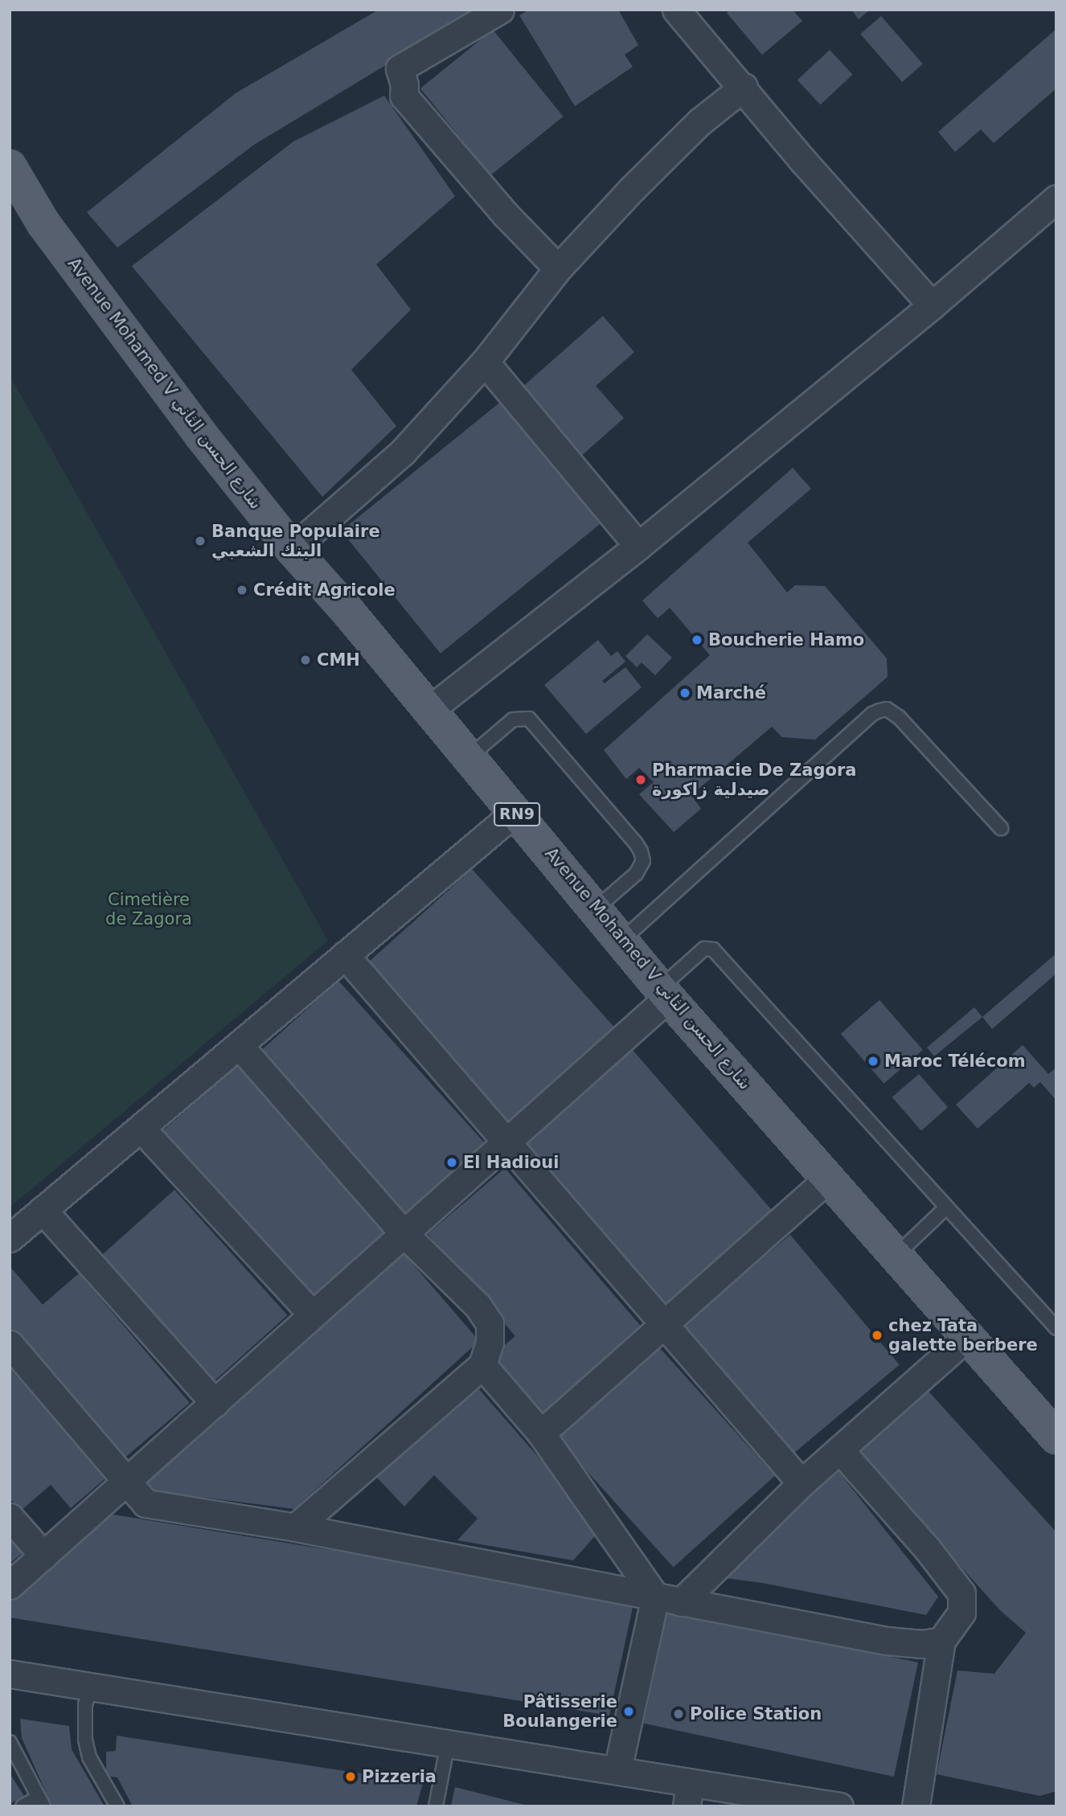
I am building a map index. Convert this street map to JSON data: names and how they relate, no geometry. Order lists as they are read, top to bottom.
{
  "streets": {
    "main road": ["Avenue Mohamed V شارع الحسن الثاني", "RN9"]
  },
  "parks": ["Cimetière de Zagora"],
  "places": [
    "Banque Populaire البنك الشعبي",
    "Crédit Agricole",
    "Boucherie Hamo",
    "CMH",
    "Marché",
    "Pharmacie De Zagora صيدلية زاكورة",
    "Maroc Télécom",
    "El Hadioui",
    "chez Tata galette berbere",
    "Pâtisserie Boulangerie",
    "Police Station",
    "Pizzeria"
  ]
}
